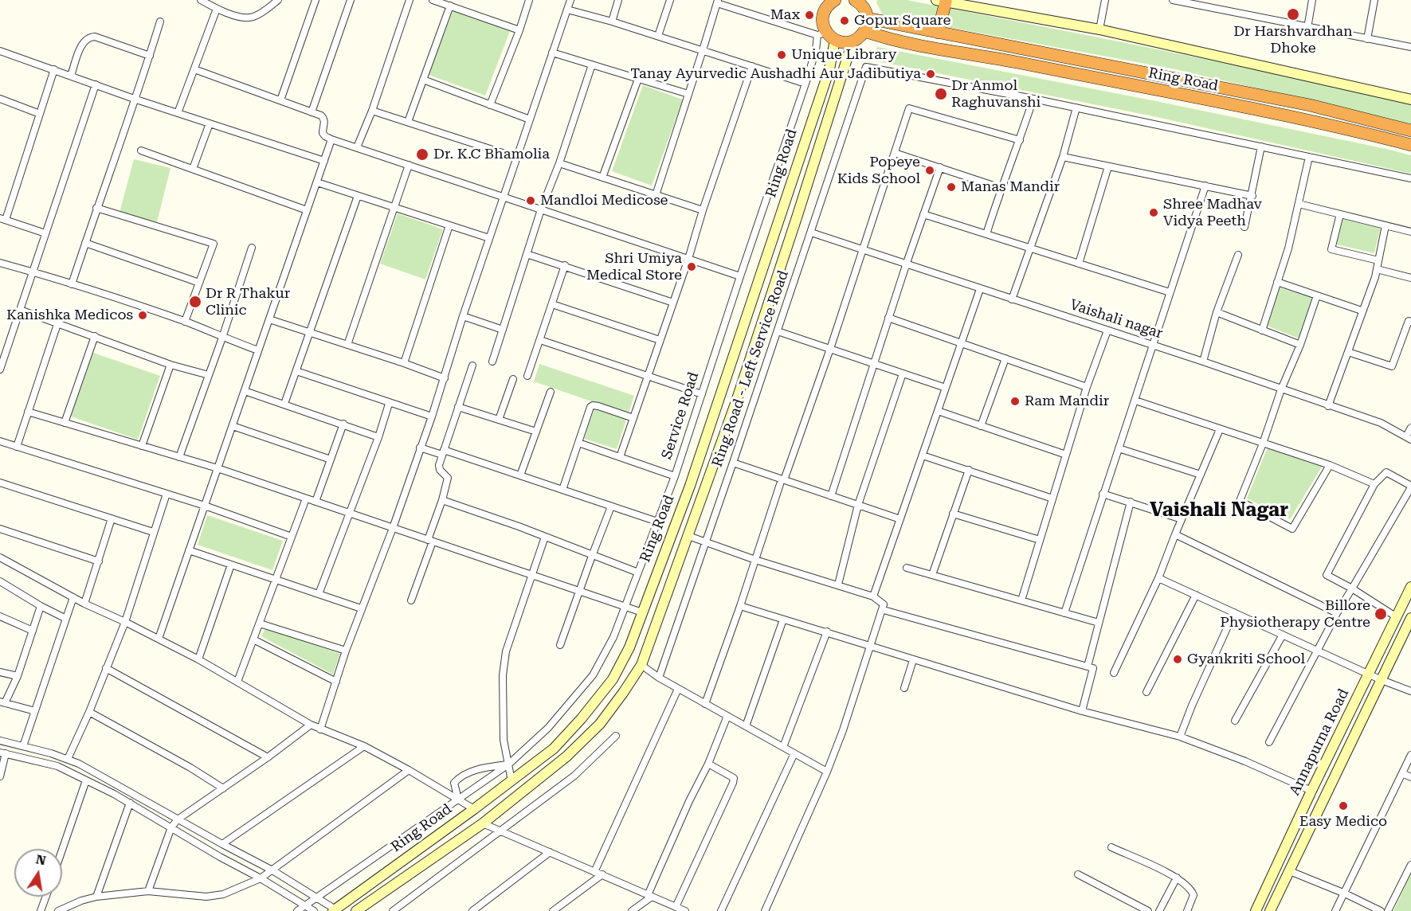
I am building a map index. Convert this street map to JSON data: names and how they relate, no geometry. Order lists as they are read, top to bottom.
{
  "streets": {
    "highway": ["Ring Road"],
    "main road": ["Annapurna Road"],
    "street": ["Vaishali nagar", "Ring Road - Left Service Road", "Service Road"]
  },
  "crossings": [
    ["Ring Road", "Service Road"],
    ["Vaishali nagar", "Ring Road - Left Service Road"]
  ],
  "districts": ["Vaishali Nagar"],
  "places": [
    "Dr Harshvardhan Dhoke",
    "Max",
    "Gopur Square",
    "Unique Library",
    "Tanay Ayurvedic Aushadhi Aur Jadibutiya",
    "Dr Anmol Raghuvanshi",
    "Dr. K.C Bhamolia",
    "Popeye Kids School",
    "Manas Mandir",
    "Mandloi Medicose",
    "Shree Madhav Vidya Peeth",
    "Shri Umiya Medical Store",
    "Dr R Thakur Clinic",
    "Kanishka Medicos",
    "Ram Mandir",
    "Billore Physiotherapy Centre",
    "Gyankriti School",
    "Easy Medico"
  ],
  "north": "top"
}
